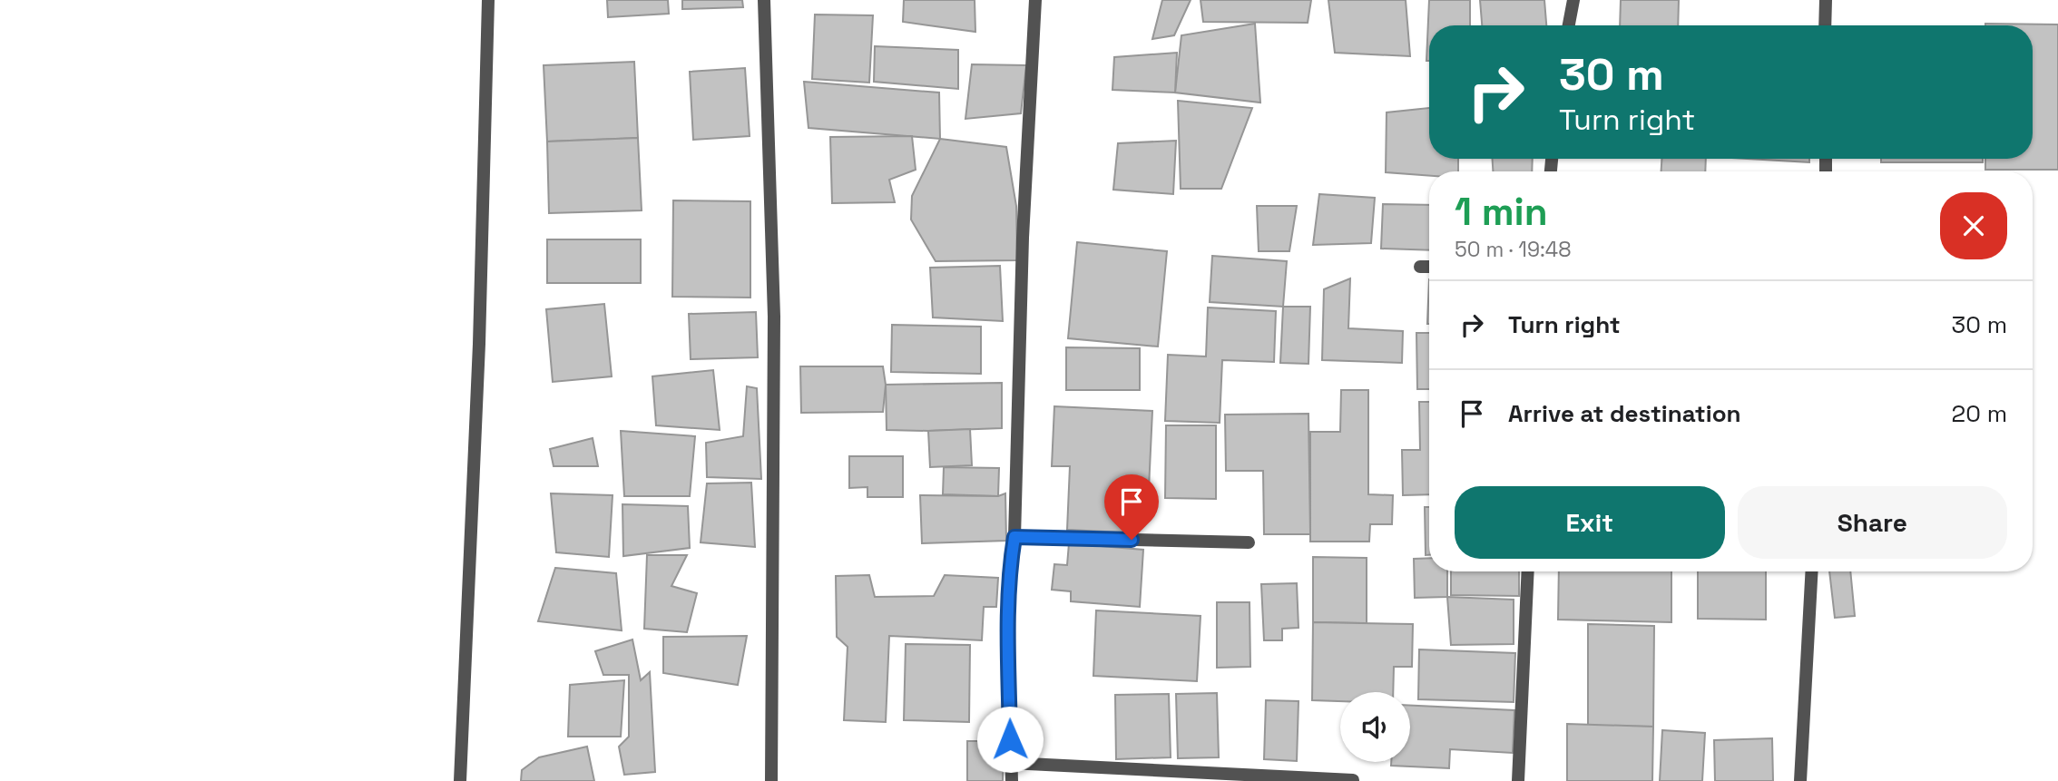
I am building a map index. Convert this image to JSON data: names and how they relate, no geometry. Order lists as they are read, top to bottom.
{
  "page": {
    "turn": ["30 m", "Turn right"],
    "heading": ["1 min", "50 m · 19:48"],
    "list": [
      {
        "name": "Turn right",
        "value": "30 m"
      },
      {
        "name": "Arrive at destination",
        "value": "20 m"
      }
    ],
    "buttons": ["Exit", "Share"]
  }
}
